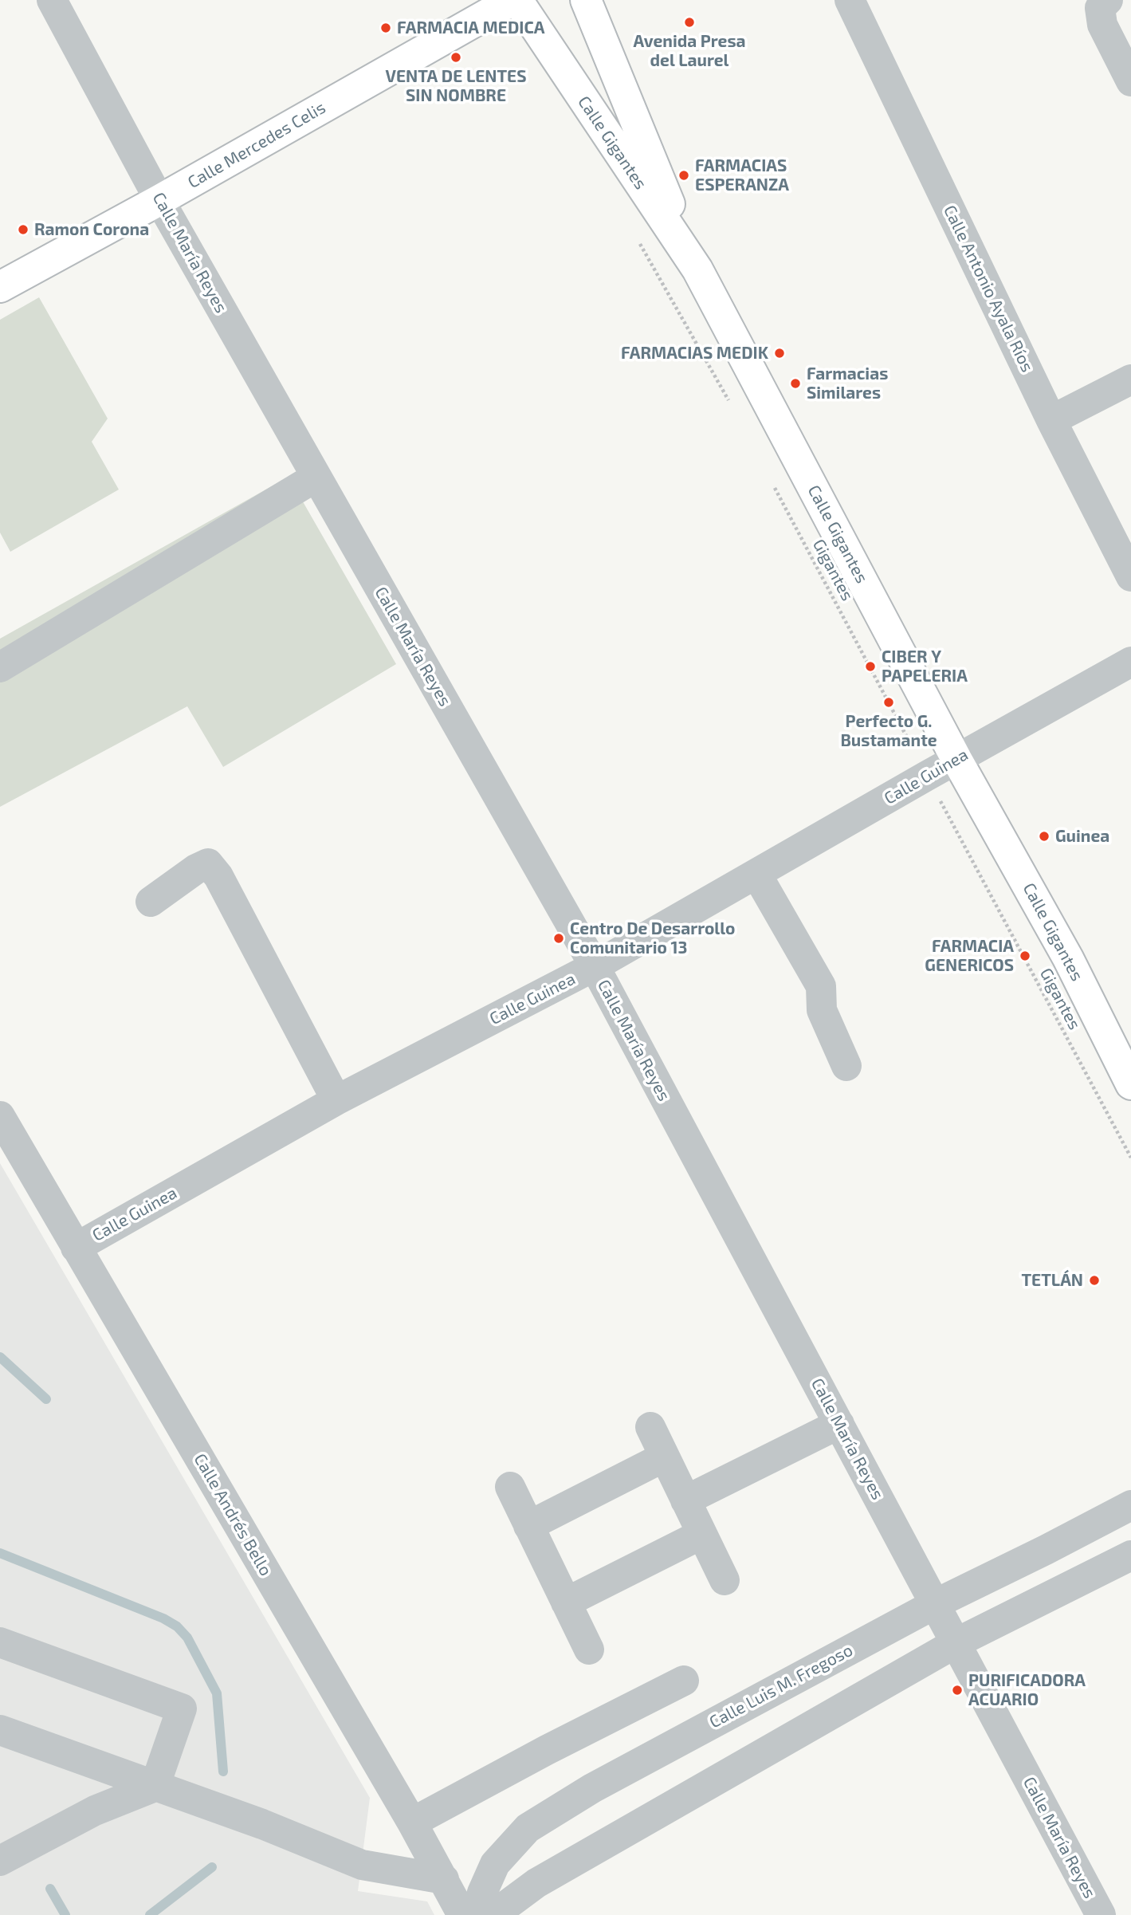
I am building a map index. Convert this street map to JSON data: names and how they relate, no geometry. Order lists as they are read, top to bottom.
{
  "streets": {
    "main road": ["Calle Gigantes", "Calle Mercedes Celis"],
    "street": [
      "Calle María Reyes",
      "Calle Antonio Ayala Ríos",
      "Calle Guinea",
      "Calle Andrés Bello",
      "Calle Luis M. Fregoso"
    ],
    "path": ["Gigantes"]
  },
  "crossings": [
    ["Calle Gigantes", "Calle Guinea"],
    ["Calle Mercedes Celis", "Calle María Reyes"],
    ["Calle María Reyes", "Calle Guinea"],
    ["Calle María Reyes", "Calle Luis M. Fregoso"],
    ["Gigantes", "Calle Guinea"],
    ["Calle Guinea", "Calle Andrés Bello"]
  ],
  "places": [
    "Avenida Presa del Laurel",
    "FARMACIA MEDICA",
    "VENTA DE LENTES SIN NOMBRE",
    "FARMACIAS ESPERANZA",
    "Ramon Corona",
    "FARMACIAS MEDIK",
    "Farmacias Similares",
    "CIBER Y PAPELERIA",
    "Perfecto G. Bustamante",
    "Guinea",
    "Centro De Desarrollo Comunitario 13",
    "FARMACIA GENERICOS",
    "TETLÁN",
    "PURIFICADORA ACUARIO"
  ]
}
